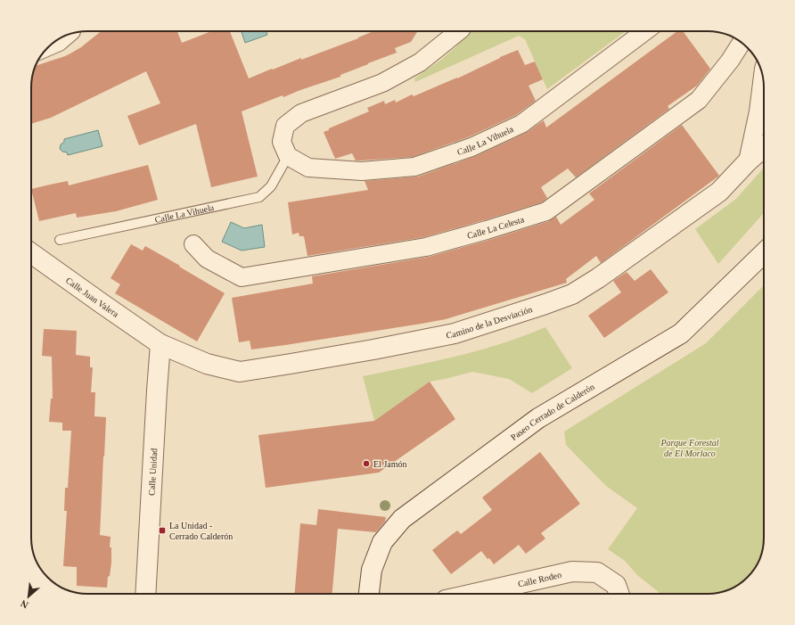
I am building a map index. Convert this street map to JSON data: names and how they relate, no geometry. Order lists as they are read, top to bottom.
{
  "streets": {
    "street": [
      "Calle La Vihuela",
      "Calle La Celesta",
      "Calle Juan Valera",
      "Camino de la Desviación",
      "Paseo Cerrado de Calderón",
      "Calle Unidad",
      "Calle Rodeo"
    ]
  },
  "crossings": [
    ["Calle Juan Valera", "Camino de la Desviación"],
    ["Calle Juan Valera", "Calle Unidad"],
    ["Camino de la Desviación", "Calle Unidad"]
  ],
  "parks": ["Parque Forestal de El Morlaco"],
  "places": {
    "other": ["El Jamón"],
    "transit": ["La Unidad - Cerrado Calderón"]
  },
  "north": "bottom left"
}
